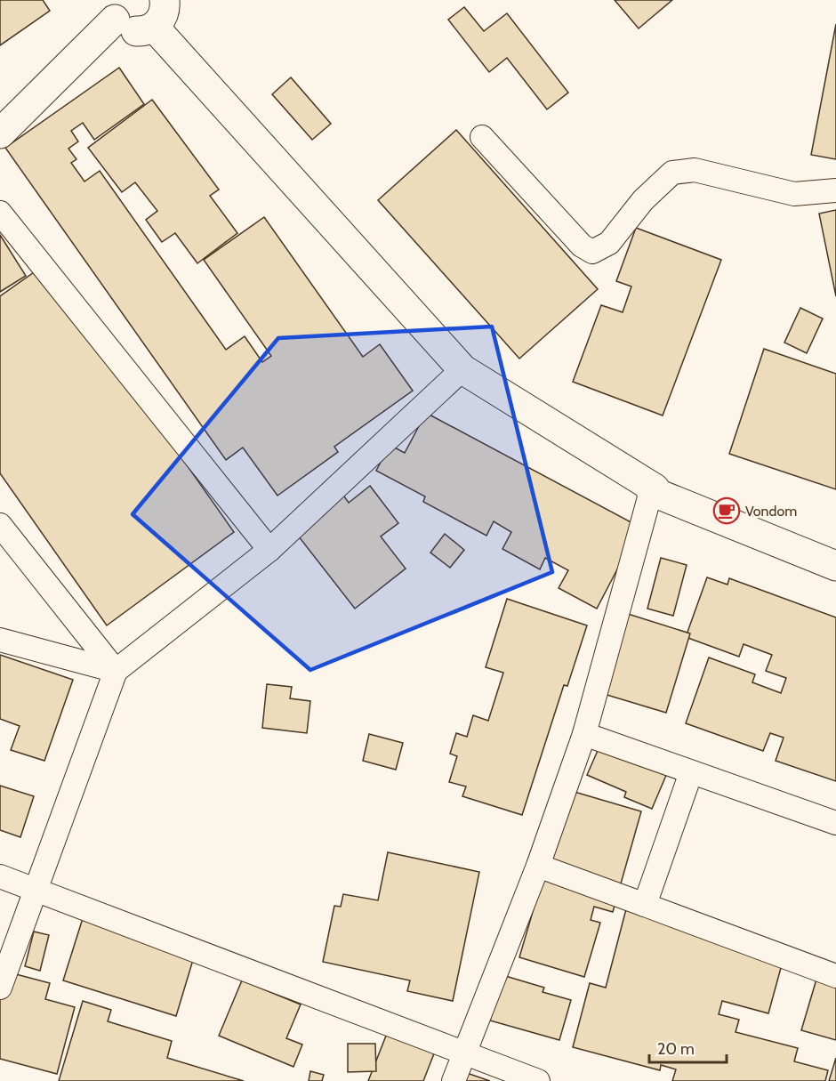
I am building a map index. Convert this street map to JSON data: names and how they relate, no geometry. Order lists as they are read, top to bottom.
{
  "places": {
    "cafe": ["Vondom"]
  },
  "scale_bar": "20 m"
}
